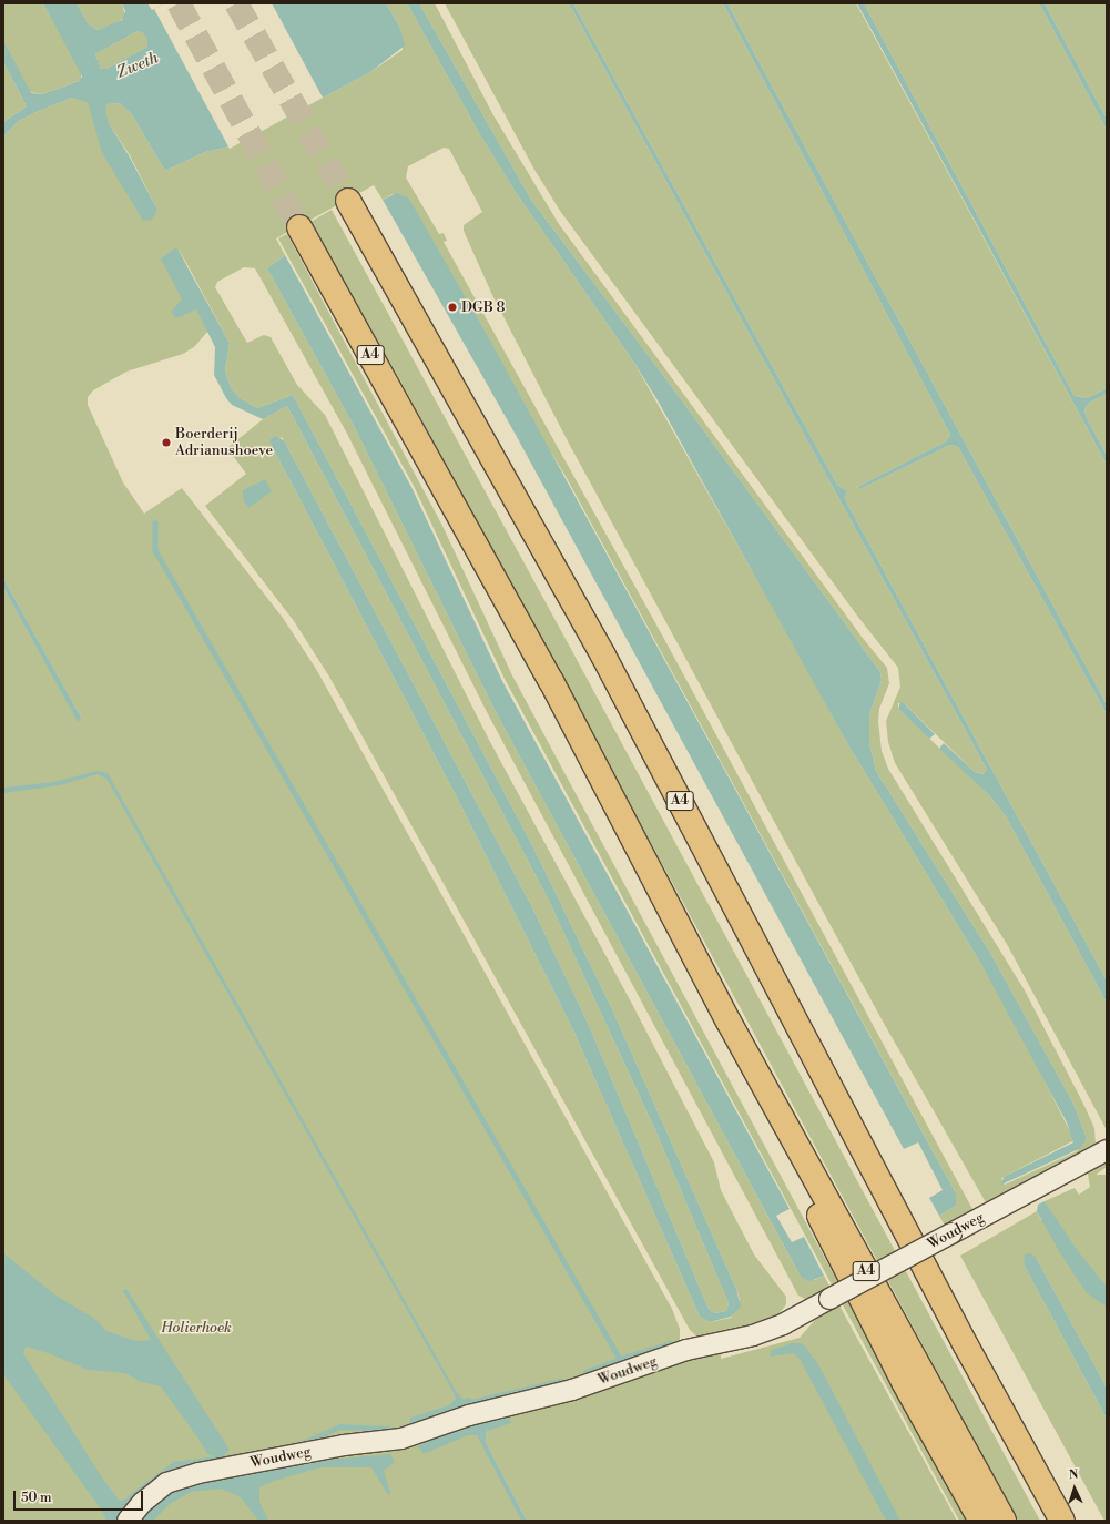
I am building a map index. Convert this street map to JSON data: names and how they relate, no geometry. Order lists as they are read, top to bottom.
{
  "streets": {
    "highway": ["A4"],
    "street": ["Woudweg"]
  },
  "water": ["Zweth"],
  "parks": ["Holierhoek"],
  "places": ["DGB 8", "Boerderij Adrianushoeve"],
  "scale_bar": "50 m",
  "north": "top"
}
